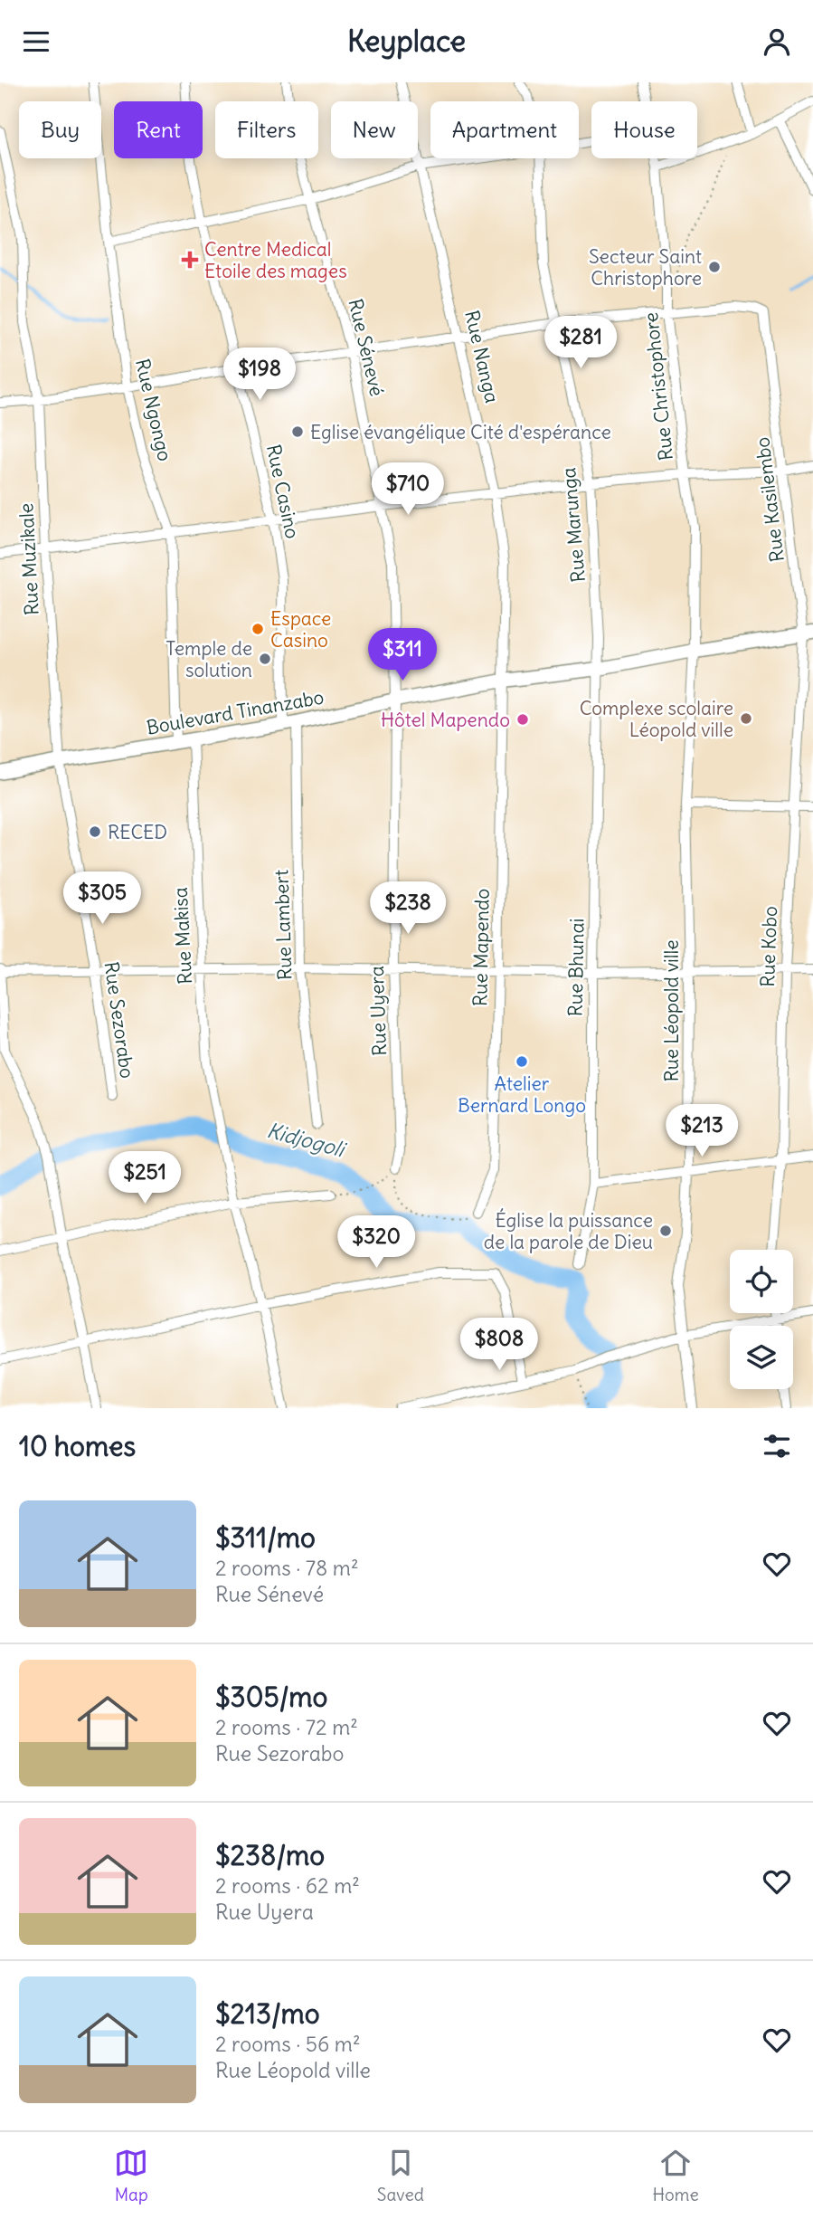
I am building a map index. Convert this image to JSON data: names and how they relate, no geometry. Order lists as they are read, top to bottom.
{
  "streets": {
    "street": [
      "Rue Sénevé",
      "Rue Nanga",
      "Rue Christophore",
      "Rue Ngongo",
      "Rue Casino",
      "Rue Kasilembo",
      "Rue Marunga",
      "Rue Muzikale",
      "Boulevard Tinanzabo",
      "Rue Lambert",
      "Rue Makisa",
      "Rue Kobo",
      "Rue Mapendo",
      "Rue Bhunai",
      "Rue Uyera",
      "Rue Léopold ville",
      "Rue Sezorabo"
    ]
  },
  "crossings": [
    ["Rue Sénevé", "Boulevard Tinanzabo"],
    ["Rue Sénevé", "Rue Uyera"],
    ["Rue Nanga", "Boulevard Tinanzabo"],
    ["Rue Nanga", "Rue Mapendo"],
    ["Rue Christophore", "Rue Kasilembo"],
    ["Rue Christophore", "Boulevard Tinanzabo"],
    ["Rue Christophore", "Rue Léopold ville"],
    ["Rue Ngongo", "Boulevard Tinanzabo"],
    ["Rue Casino", "Boulevard Tinanzabo"],
    ["Rue Kasilembo", "Boulevard Tinanzabo"],
    ["Rue Kasilembo", "Rue Kobo"],
    ["Rue Marunga", "Boulevard Tinanzabo"],
    ["Rue Marunga", "Rue Bhunai"],
    ["Rue Muzikale", "Boulevard Tinanzabo"],
    ["Rue Muzikale", "Rue Sezorabo"],
    ["Boulevard Tinanzabo", "Rue Lambert"],
    ["Boulevard Tinanzabo", "Rue Makisa"],
    ["Boulevard Tinanzabo", "Rue Kobo"],
    ["Boulevard Tinanzabo", "Rue Mapendo"],
    ["Boulevard Tinanzabo", "Rue Bhunai"],
    ["Boulevard Tinanzabo", "Rue Uyera"],
    ["Boulevard Tinanzabo", "Rue Léopold ville"],
    ["Boulevard Tinanzabo", "Rue Sezorabo"]
  ],
  "water": ["Kidjogoli"],
  "places": {
    "health": ["Centre Medical Etoile des mages"],
    "other": [
      "Secteur Saint Christophore",
      "Eglise évangélique Cité d'espérance",
      "Espace Casino",
      "Temple de solution",
      "Complexe scolaire Léopold ville",
      "Hôtel Mapendo",
      "RECED",
      "Atelier Bernard Longo",
      "Église la puissance de la parole de Dieu"
    ]
  },
  "page": {
    "header": "Keyplace",
    "chip": [
      "Buy",
      "Rent",
      "Filters",
      "New",
      "Apartment",
      "House"
    ],
    "price": [
      "$281",
      "$198",
      "$710",
      "$311",
      "$305",
      "$238",
      "$213",
      "$251",
      "$320",
      "$808"
    ],
    "heading": "10 homes",
    "list": [
      {
        "name": "$311/mo",
        "note": "2 rooms · 78 m² · Rue Sénevé"
      },
      {
        "name": "$305/mo",
        "note": "2 rooms · 72 m² · Rue Sezorabo"
      },
      {
        "name": "$238/mo",
        "note": "2 rooms · 62 m² · Rue Uyera"
      },
      {
        "name": "$213/mo",
        "note": "2 rooms · 56 m² · Rue Léopold ville"
      }
    ],
    "tabs": ["Map", "Saved", "Home"]
  }
}
